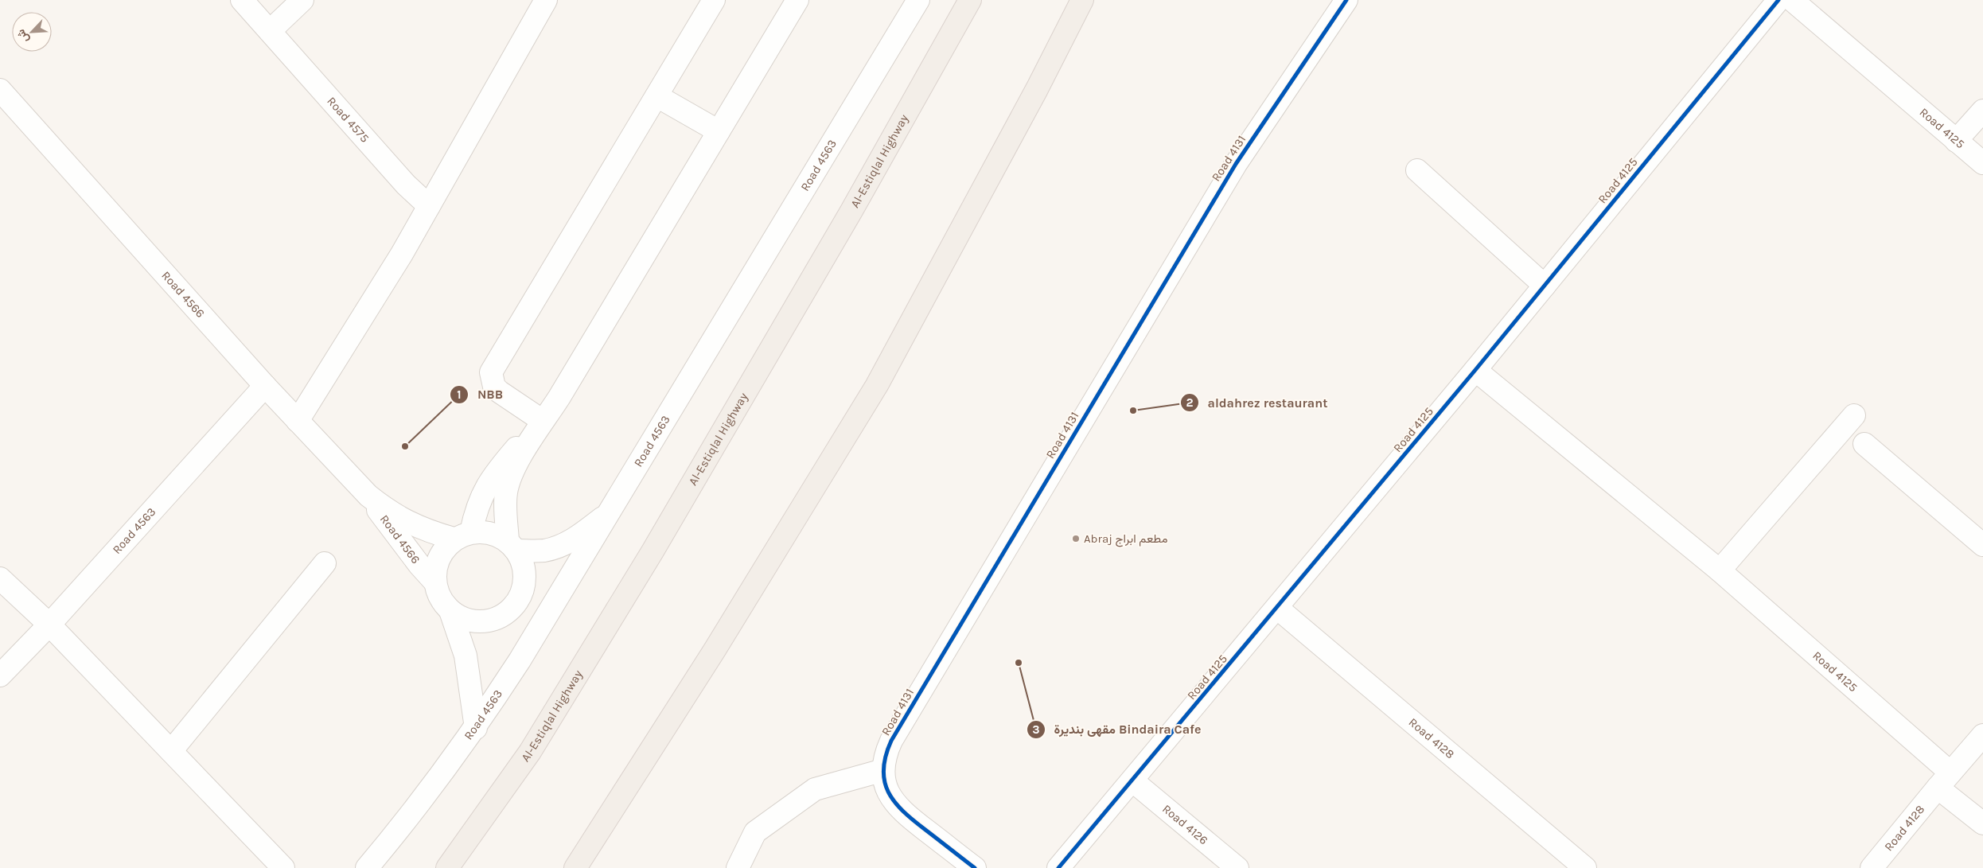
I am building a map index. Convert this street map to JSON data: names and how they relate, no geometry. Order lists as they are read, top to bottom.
{
  "streets": {
    "main road": ["Al-Estiqlal Highway"],
    "street": [
      "Road 4575",
      "Road 4125",
      "Road 4131",
      "Road 4563",
      "Road 4566",
      "Road 4128",
      "Road 4126"
    ]
  },
  "crossings": [
    ["Road 4125", "Road 4128"],
    ["Road 4125", "Road 4126"],
    ["Road 4563", "Road 4566"]
  ],
  "places": [
    "aldahrez restaurant",
    "NBB",
    "Abraj مطعم ابراج",
    "مقهى بنديرة Bindaira Cafe"
  ],
  "north": "bottom left"
}
